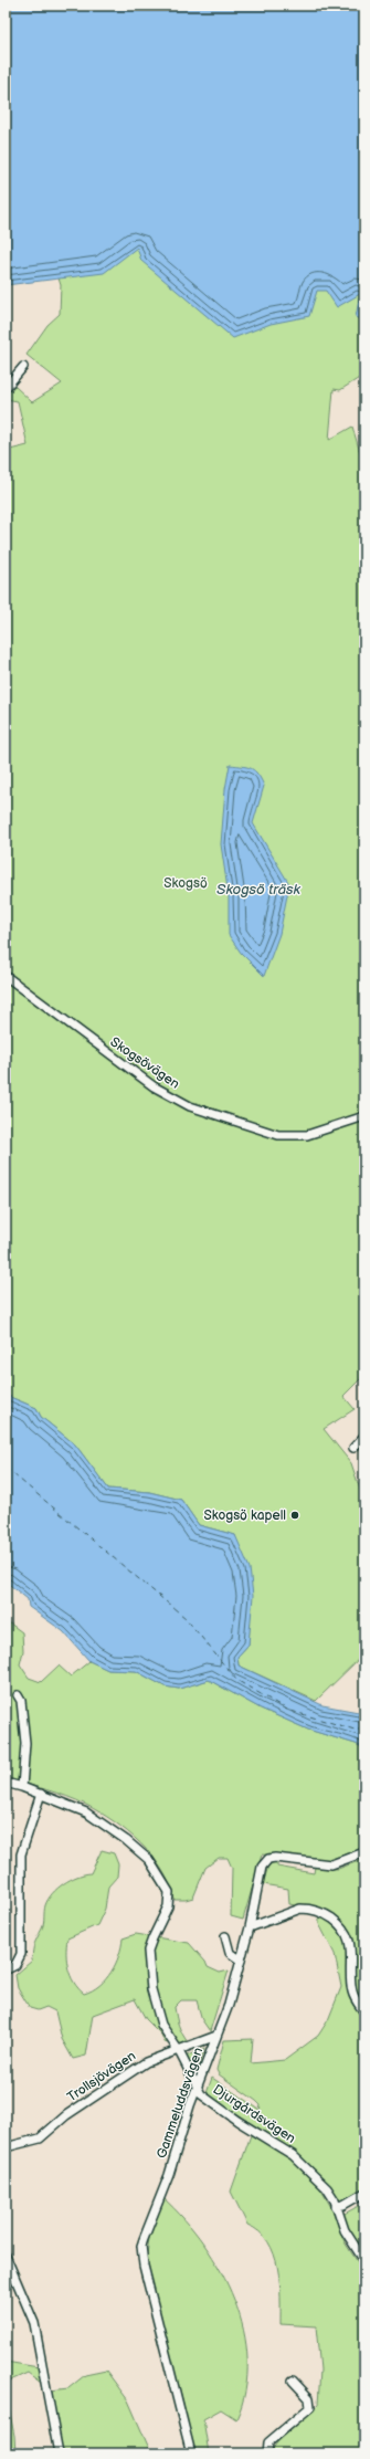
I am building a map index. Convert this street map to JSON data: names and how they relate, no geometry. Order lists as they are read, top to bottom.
{
  "streets": {
    "street": [
      "Skogsövägen",
      "Trollsjövägen",
      "Gammeluddsvägen",
      "Djurgårdsvägen"
    ]
  },
  "crossings": [
    ["Trollsjövägen", "Gammeluddsvägen"],
    ["Trollsjövägen", "Djurgårdsvägen"],
    ["Gammeluddsvägen", "Djurgårdsvägen"]
  ],
  "water": ["Skogsö träsk"],
  "parks": ["Skogsö"],
  "places": ["Skogsö kapell"]
}
